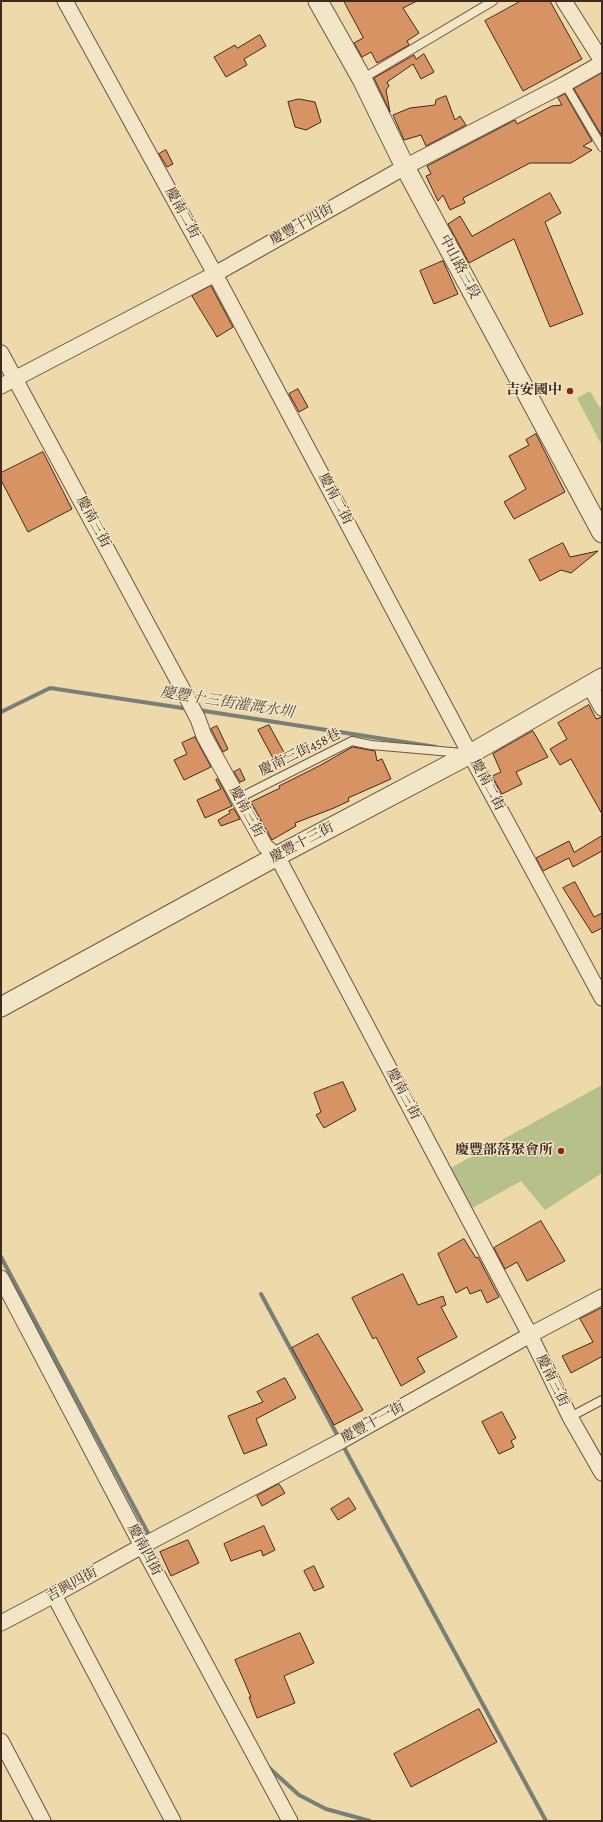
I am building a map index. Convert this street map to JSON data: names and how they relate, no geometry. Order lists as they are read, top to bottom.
{
  "streets": {
    "street": [
      "慶南二街",
      "慶豐十四街",
      "中山路三段",
      "慶南三街",
      "慶豐十三街",
      "慶豐十一街",
      "慶南四街",
      "吉興四街"
    ],
    "lane": ["慶南三街458巷"]
  },
  "crossings": [
    ["慶南二街", "慶豐十四街"],
    ["慶南二街", "慶南三街458巷"],
    ["慶南二街", "慶豐十三街"],
    ["慶豐十四街", "中山路三段"],
    ["慶豐十四街", "慶南三街"],
    ["慶南三街", "慶南三街458巷"],
    ["慶南三街", "慶豐十三街"],
    ["慶南三街", "慶豐十一街"],
    ["慶南三街458巷", "慶豐十三街"],
    ["慶豐十一街", "慶南四街"],
    ["慶豐十一街", "吉興四街"],
    ["慶南四街", "吉興四街"]
  ],
  "water": ["慶豐十三街灌溉水圳"],
  "places": ["吉安國中", "慶豐部落聚會所"]
}
